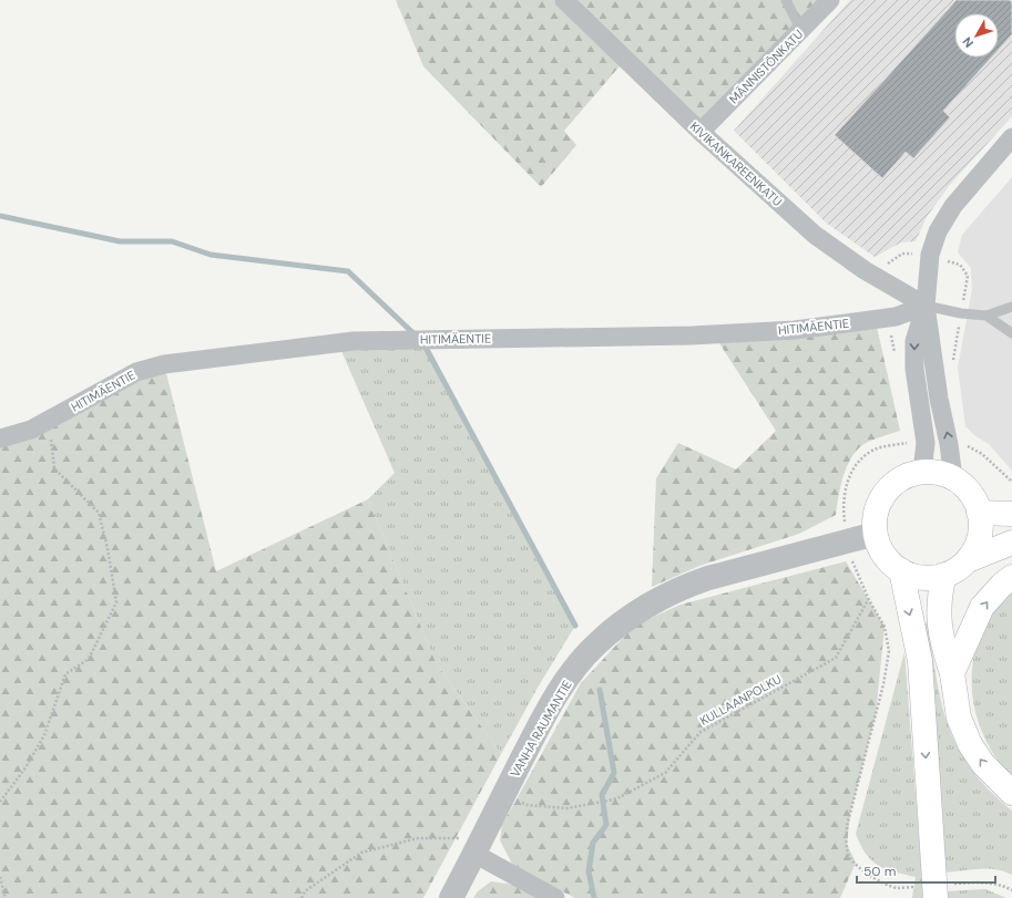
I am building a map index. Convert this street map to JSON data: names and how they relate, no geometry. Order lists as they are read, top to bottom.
{
  "streets": {
    "street": [
      "MÄNNISTÖNKATU",
      "KIVIKANKAREENKATU",
      "HITIMÄENTIE",
      "VANHA RAUMANTIE"
    ],
    "path": ["KULLAANPOLKU"]
  },
  "crossings": [
    ["MÄNNISTÖNKATU", "KIVIKANKAREENKATU"],
    ["KIVIKANKAREENKATU", "HITIMÄENTIE"],
    ["KULLAANPOLKU", "VANHA RAUMANTIE"]
  ],
  "scale_bar": "50 m",
  "north": "bottom left"
}
